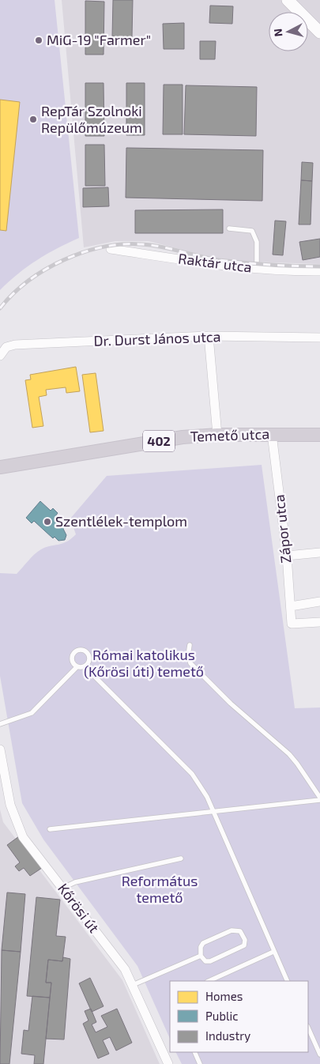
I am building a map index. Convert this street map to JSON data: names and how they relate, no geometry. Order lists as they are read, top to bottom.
{
  "streets": {
    "main road": ["Temető utca", "402"],
    "street": [
      "Raktár utca",
      "Dr. Durst János utca",
      "Zápor utca",
      "Kőrösi út"
    ]
  },
  "crossings": [
    ["Temető utca", "Zápor utca"]
  ],
  "parks": ["Római katolikus (Kőrösi úti) temető", "Református temető"],
  "places": ["MiG-19 \"Farmer\"", "RepTár Szolnoki Repülőmúzeum", "Szentlélek-templom"],
  "legend": ["Homes", "Public", "Industry"],
  "north": "left"
}
